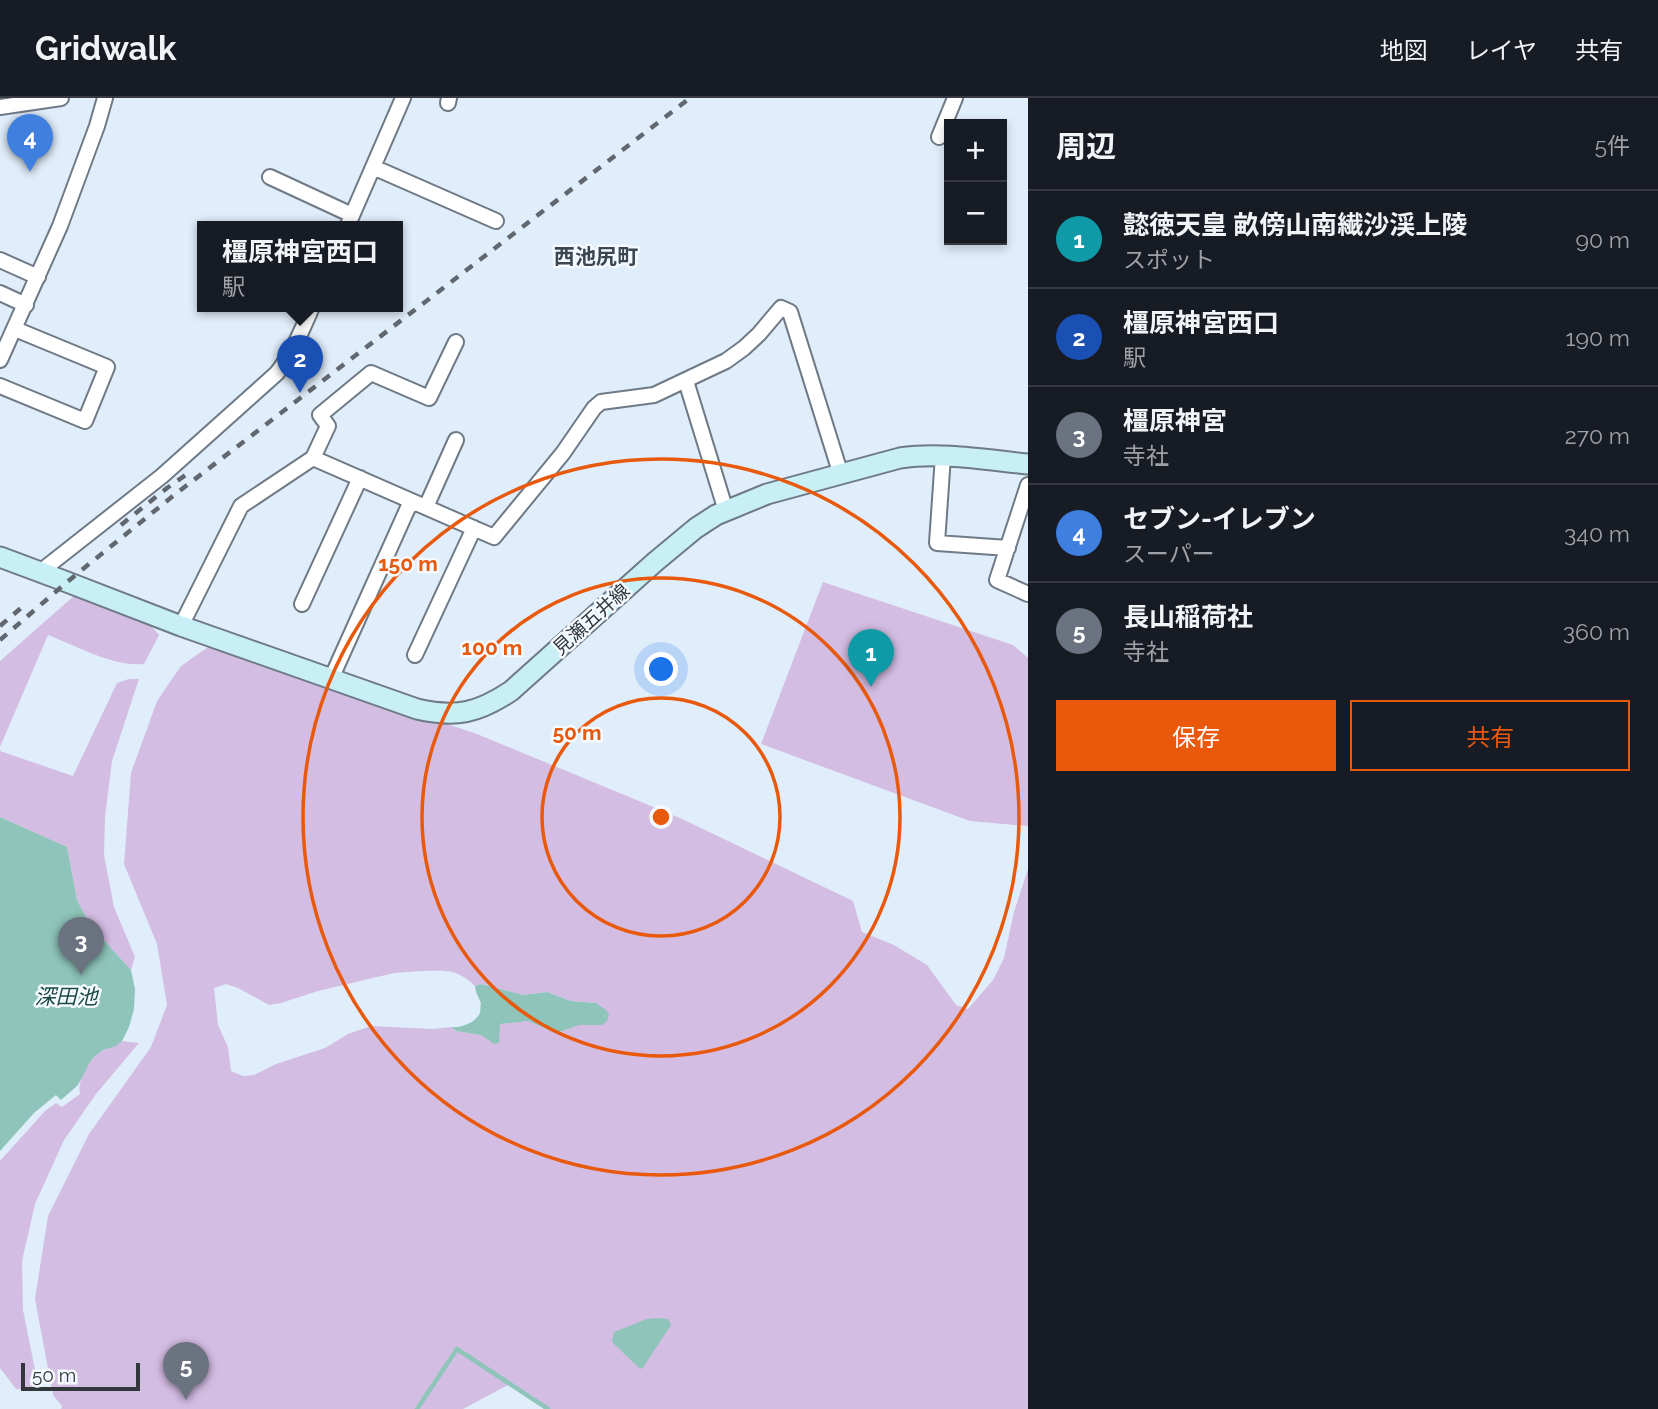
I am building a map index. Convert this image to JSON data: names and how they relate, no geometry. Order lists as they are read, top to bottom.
{
  "streets": {
    "main road": ["見瀬五井線"]
  },
  "districts": ["西池尻町"],
  "water": ["深田池"],
  "scale_bar": "50 m",
  "page": {
    "header": "Gridwalk",
    "nav": ["地図", "レイヤ", "共有"],
    "heading": ["周辺", "5件"],
    "pins": [
      "4",
      "2",
      "1",
      "3",
      "5"
    ],
    "map_buttons": ["+", "−"],
    "list": [
      {
        "mark": "1",
        "name": "懿徳天皇 畝傍山南繊沙渓上陵",
        "note": "スポット",
        "value": "90 m"
      },
      {
        "mark": "2",
        "name": "橿原神宮西口",
        "note": "駅",
        "value": "190 m"
      },
      {
        "mark": "3",
        "name": "橿原神宮",
        "note": "寺社",
        "value": "270 m"
      },
      {
        "mark": "4",
        "name": "セブン-イレブン",
        "note": "スーパー",
        "value": "340 m"
      },
      {
        "mark": "5",
        "name": "長山稲荷社",
        "note": "寺社",
        "value": "360 m"
      }
    ],
    "popup": ["橿原神宮西口", "駅"],
    "buttons": ["保存", "共有"],
    "scale": "50 m"
  },
  "rings": ["150 m", "100 m", "50 m"]
}
